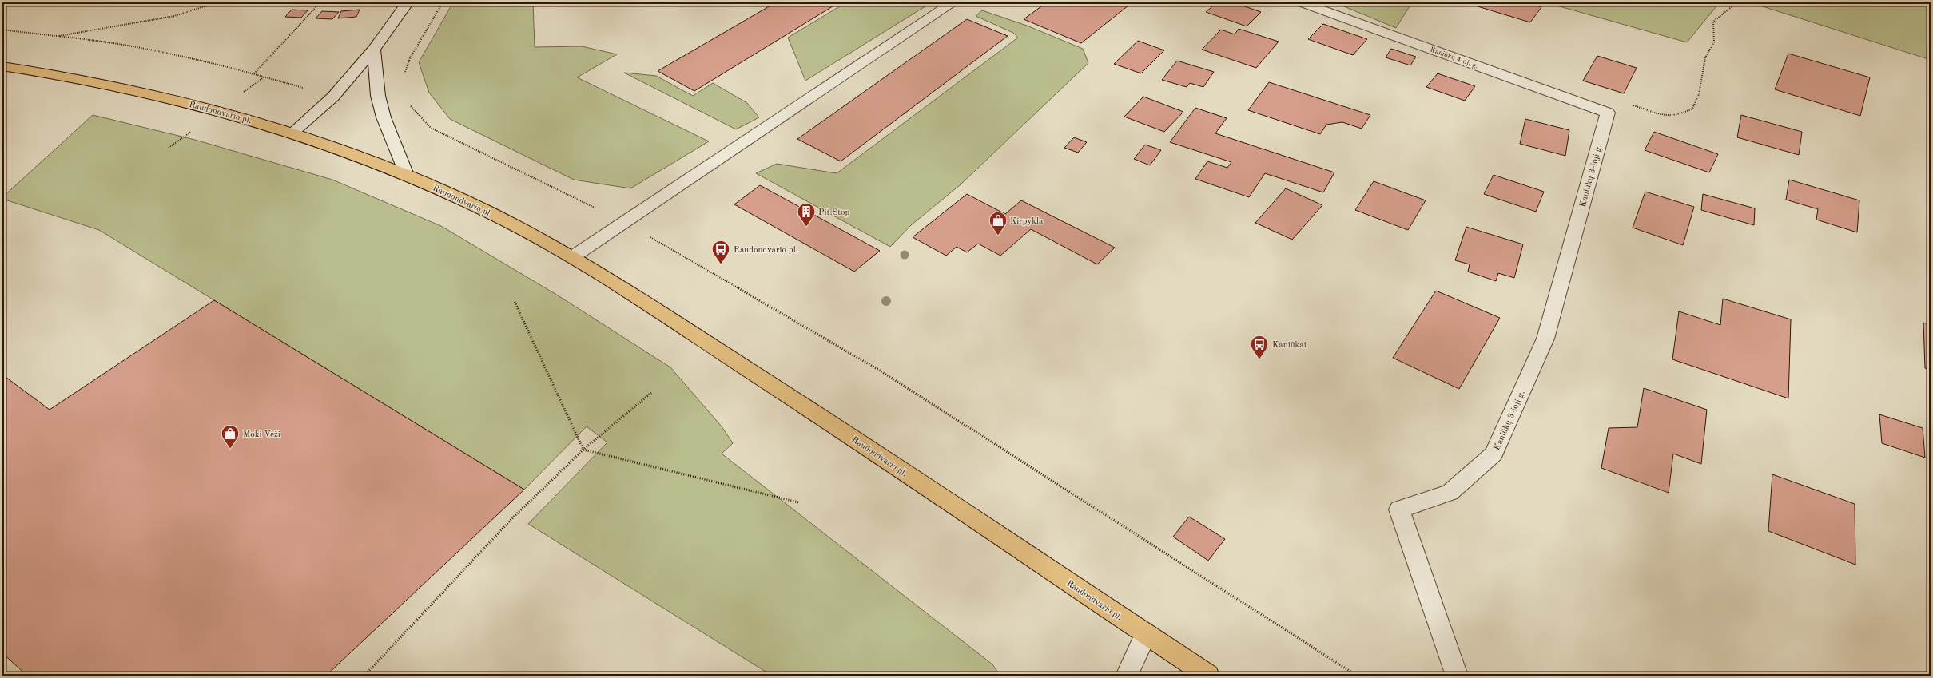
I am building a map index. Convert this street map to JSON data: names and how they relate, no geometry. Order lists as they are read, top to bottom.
{
  "streets": {
    "main road": ["Raudondvario pl."],
    "street": ["Kaniūkų 4-oji g.", "Kaniūkų 3-ioji g."]
  },
  "crossings": [
    ["Kaniūkų 4-oji g.", "Kaniūkų 3-ioji g."]
  ],
  "places": {
    "building": ["Pit Stop"],
    "shop": ["Kirpykla", "Moki Veži"],
    "bus stop": ["Raudondvario pl.", "Kaniūkai"]
  }
}
